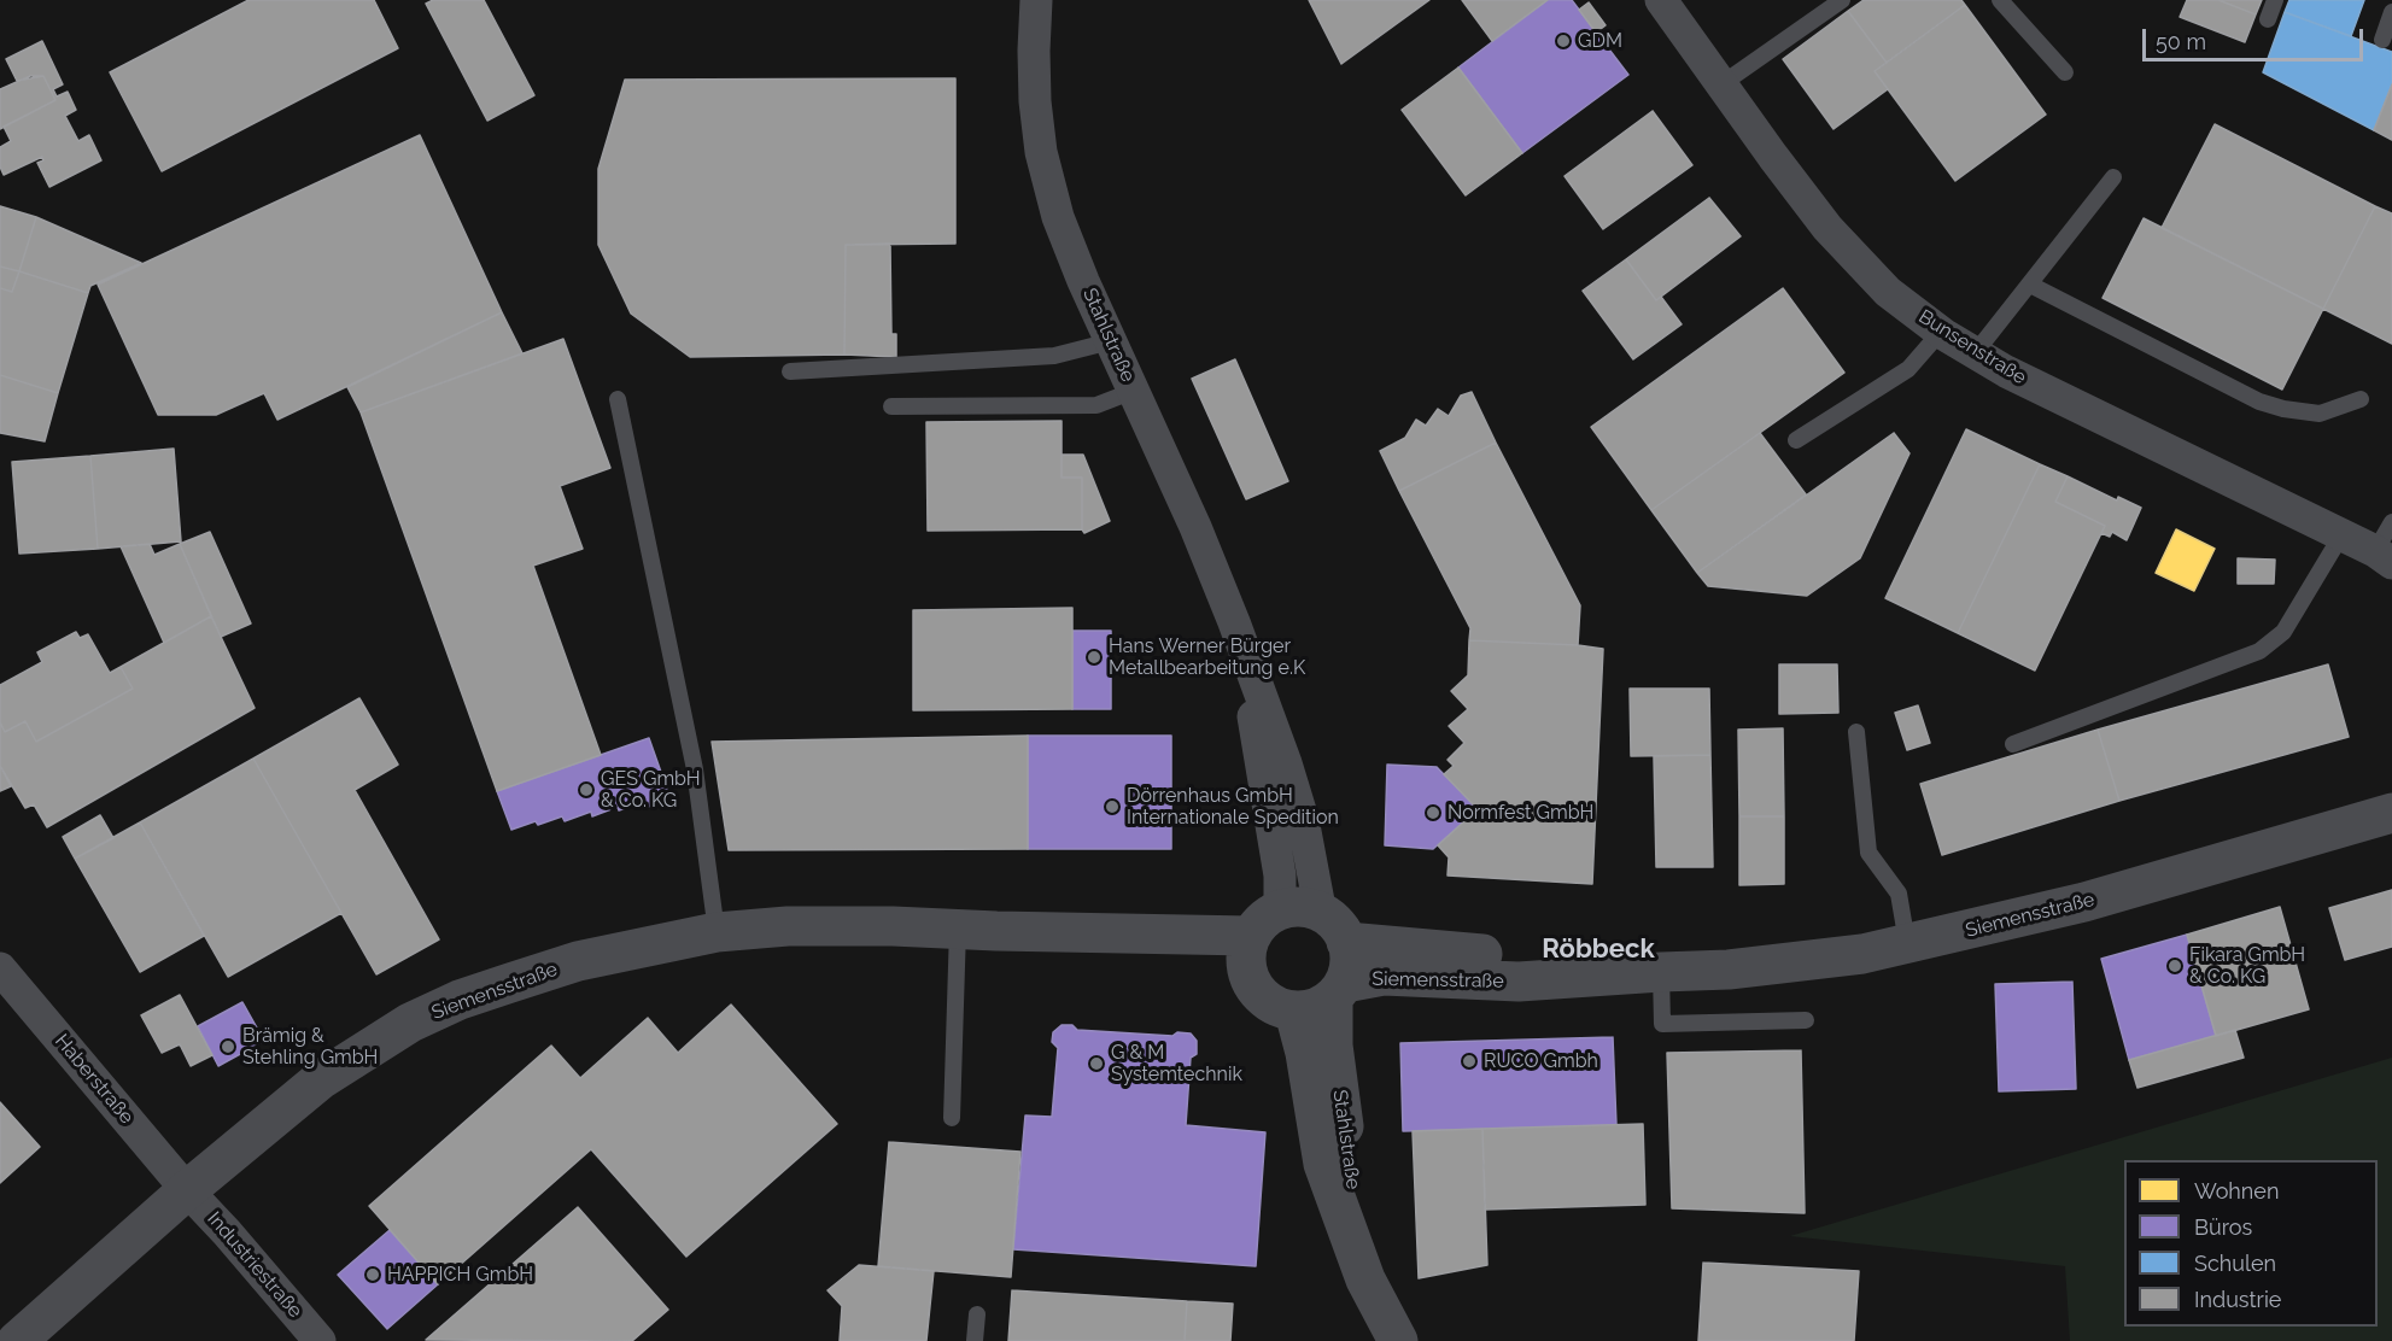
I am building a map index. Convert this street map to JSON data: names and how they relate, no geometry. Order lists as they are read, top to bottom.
{
  "streets": {
    "street": [
      "Stahlstraße",
      "Bunsenstraße",
      "Siemensstraße",
      "Haberstraße",
      "Industriestraße"
    ]
  },
  "crossings": [
    ["Stahlstraße", "Siemensstraße"],
    ["Siemensstraße", "Haberstraße"],
    ["Siemensstraße", "Industriestraße"],
    ["Haberstraße", "Industriestraße"]
  ],
  "districts": ["Röbbeck"],
  "places": [
    "GDM",
    "Hans Werner Bürger Metallbearbeitung e.K",
    "GES GmbH & Co. KG",
    "Dörrenhaus GmbH Internationale Spedition",
    "Normfest GmbH",
    "Fikara GmbH & Co. KG",
    "Brämig & Stehling GmbH",
    "RUCO Gmbh",
    "G & M Systemtechnik",
    "HAPPICH GmbH"
  ],
  "legend": [
    "Wohnen",
    "Büros",
    "Schulen",
    "Industrie"
  ],
  "scale_bar": "50 m"
}
